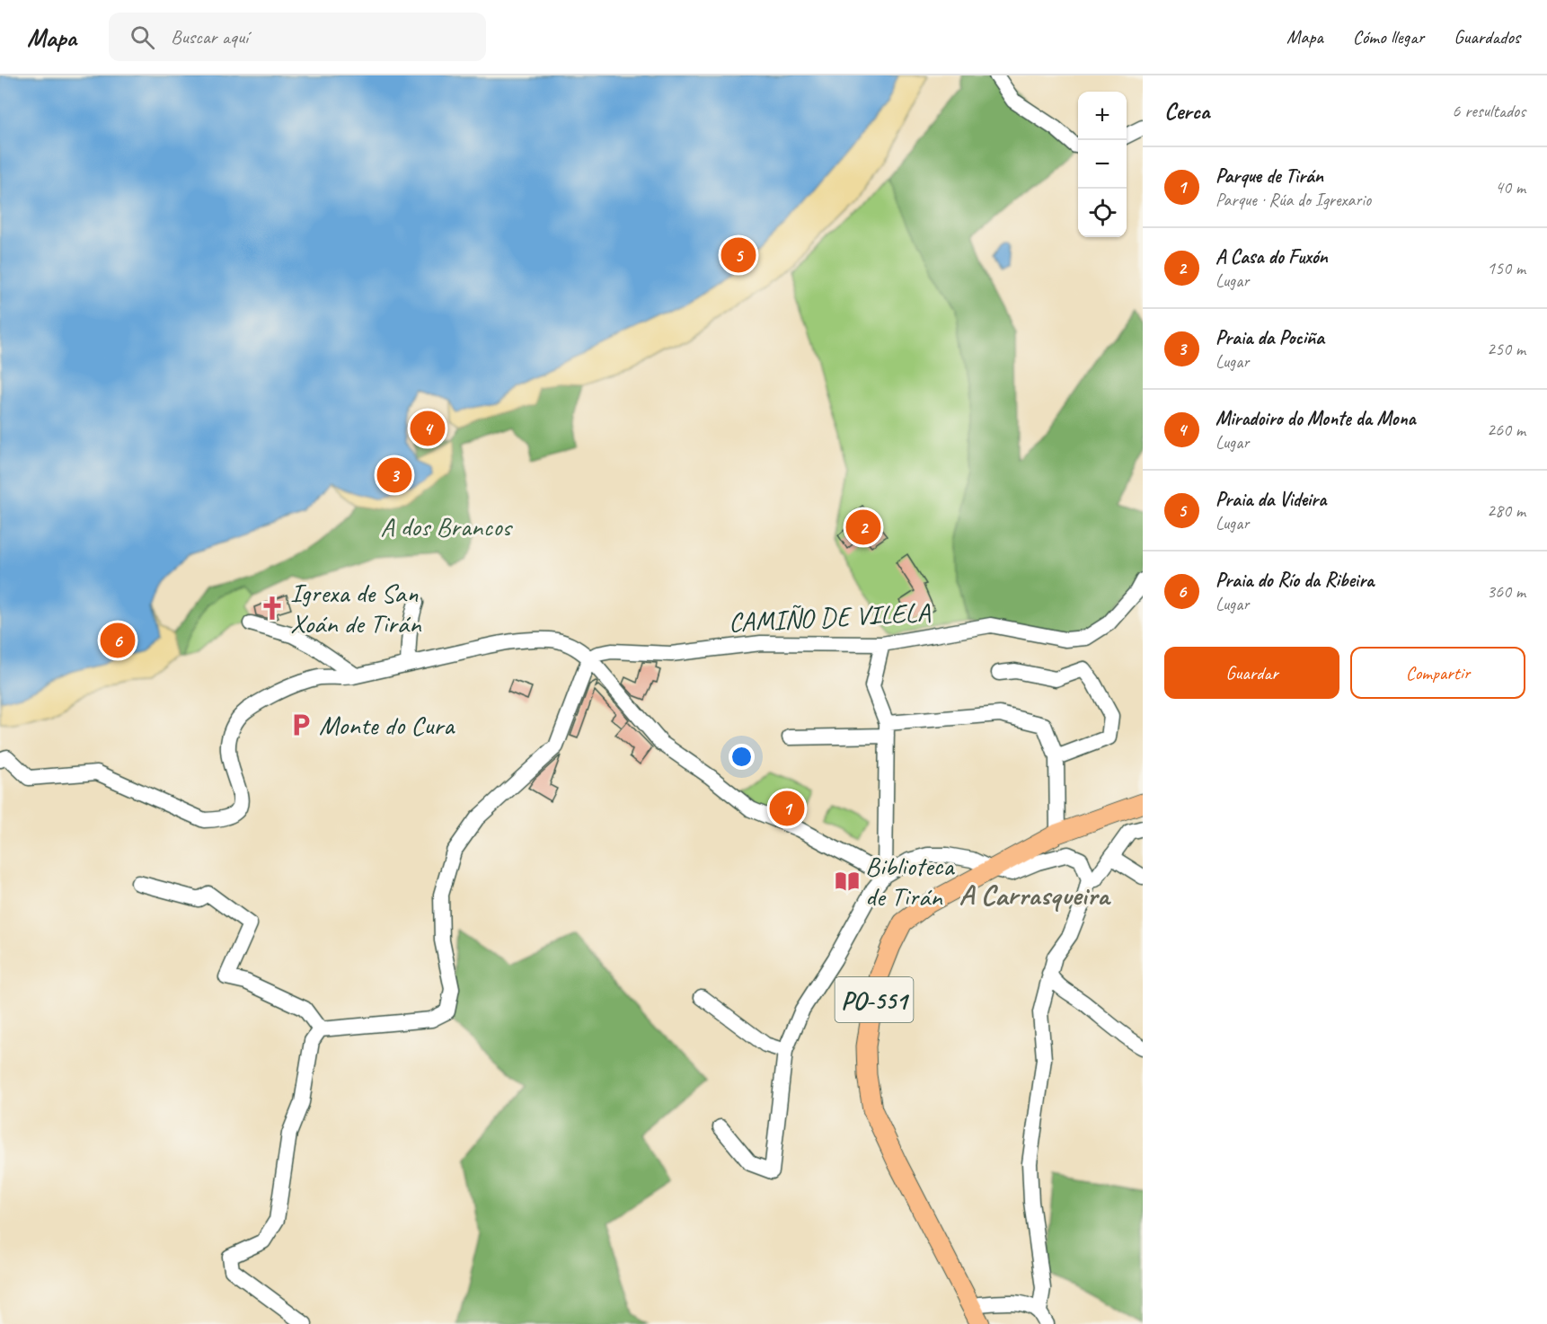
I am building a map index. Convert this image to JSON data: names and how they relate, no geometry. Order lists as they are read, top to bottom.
{
  "streets": {
    "main road": ["PO-551"],
    "street": ["CAMIÑO DE VILELA"]
  },
  "districts": ["A Carrasqueira"],
  "parks": ["A dos Brancos"],
  "places": {
    "church": ["Igrexa de San Xoán de Tirán"],
    "parking": ["Monte do Cura"],
    "library": ["Biblioteca de Tirán"]
  },
  "page": {
    "header": "Mapa",
    "search": "Buscar aquí",
    "nav": ["Mapa", "Cómo llegar", "Guardados"],
    "heading": ["Cerca", "6 resultados"],
    "map_buttons": ["+", "−"],
    "list": [
      {
        "mark": "1",
        "name": "Parque de Tirán",
        "note": "Parque · Rúa do Igrexario",
        "value": "40 m"
      },
      {
        "mark": "2",
        "name": "A Casa do Fuxón",
        "note": "Lugar",
        "value": "150 m"
      },
      {
        "mark": "3",
        "name": "Praia da Pociña",
        "note": "Lugar",
        "value": "250 m"
      },
      {
        "mark": "4",
        "name": "Miradoiro do Monte da Mona",
        "note": "Lugar",
        "value": "260 m"
      },
      {
        "mark": "5",
        "name": "Praia da Videira",
        "note": "Lugar",
        "value": "280 m"
      },
      {
        "mark": "6",
        "name": "Praia do Río da Ribeira",
        "note": "Lugar",
        "value": "360 m"
      }
    ],
    "pins": [
      "5",
      "4",
      "3",
      "2",
      "6",
      "1"
    ],
    "buttons": ["Guardar", "Compartir"]
  }
}
